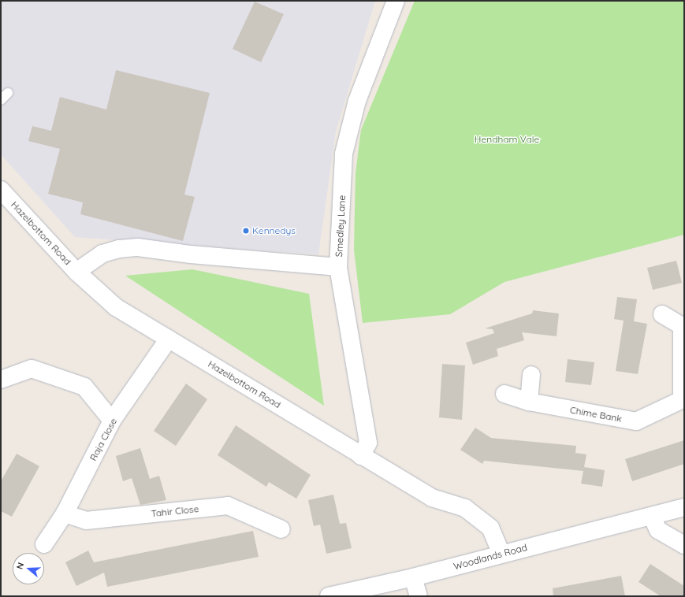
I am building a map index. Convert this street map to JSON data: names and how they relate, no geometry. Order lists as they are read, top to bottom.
{
  "streets": {
    "street": [
      "Smedley Lane",
      "Hazelbottom Road",
      "Chime Bank",
      "Raja Close",
      "Tahir Close",
      "Woodlands Road"
    ]
  },
  "crossings": [
    ["Smedley Lane", "Hazelbottom Road"],
    ["Hazelbottom Road", "Raja Close"],
    ["Hazelbottom Road", "Woodlands Road"],
    ["Raja Close", "Tahir Close"]
  ],
  "parks": ["Hendham Vale"],
  "places": ["Kennedys"],
  "north": "left"
}
